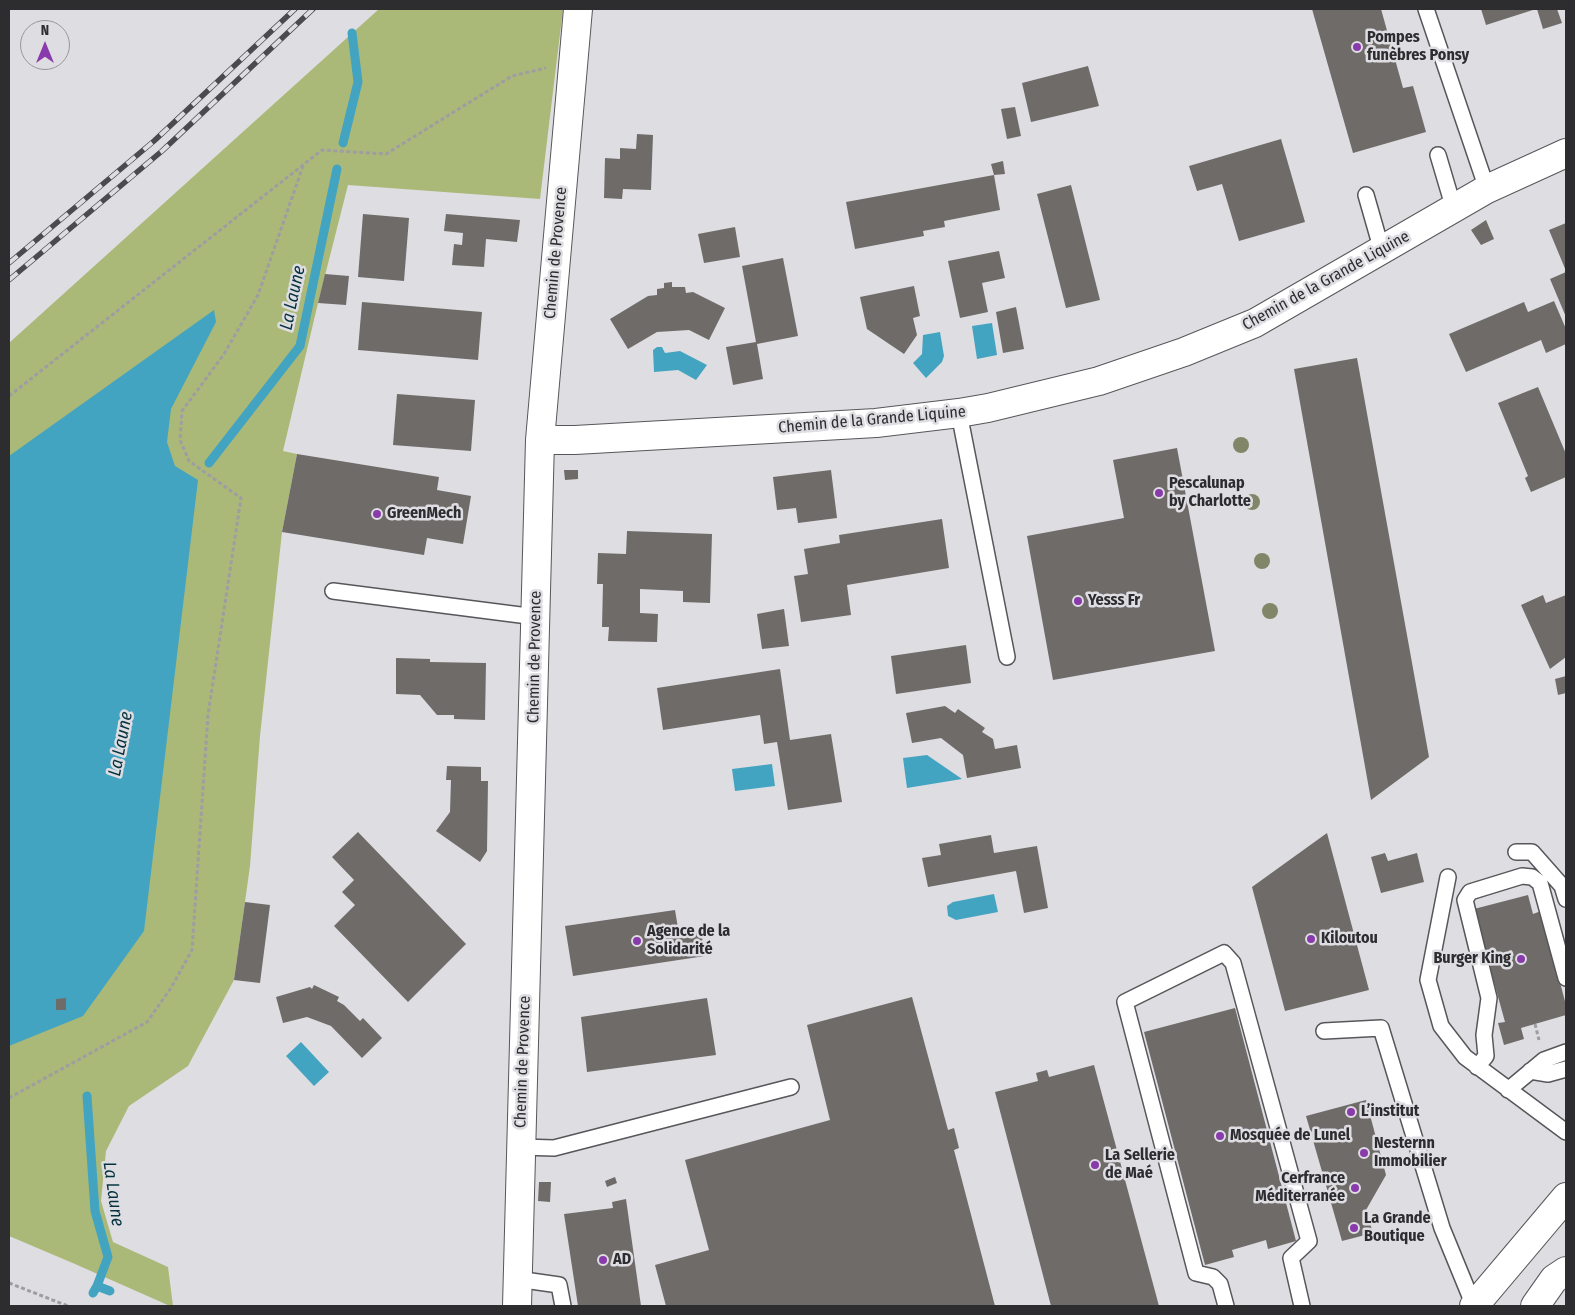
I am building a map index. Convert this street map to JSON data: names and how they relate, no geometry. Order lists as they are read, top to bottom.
{
  "streets": {
    "street": ["Chemin de Provence", "Chemin de la Grande Liquine"]
  },
  "crossings": [
    ["Chemin de Provence", "Chemin de la Grande Liquine"]
  ],
  "water": ["La Laune"],
  "places": [
    "Pompes funèbres Ponsy",
    "Pescalunap by Charlotte",
    "GreenMech",
    "Yesss Fr",
    "Kiloutou",
    "Agence de la Solidarité",
    "Burger King",
    "L’institut",
    "Mosquée de Lunel",
    "Nesternn Immobilier",
    "La Sellerie de Maé",
    "Cerfrance Méditerranée",
    "La Grande Boutique",
    "AD"
  ],
  "north": "top"
}
